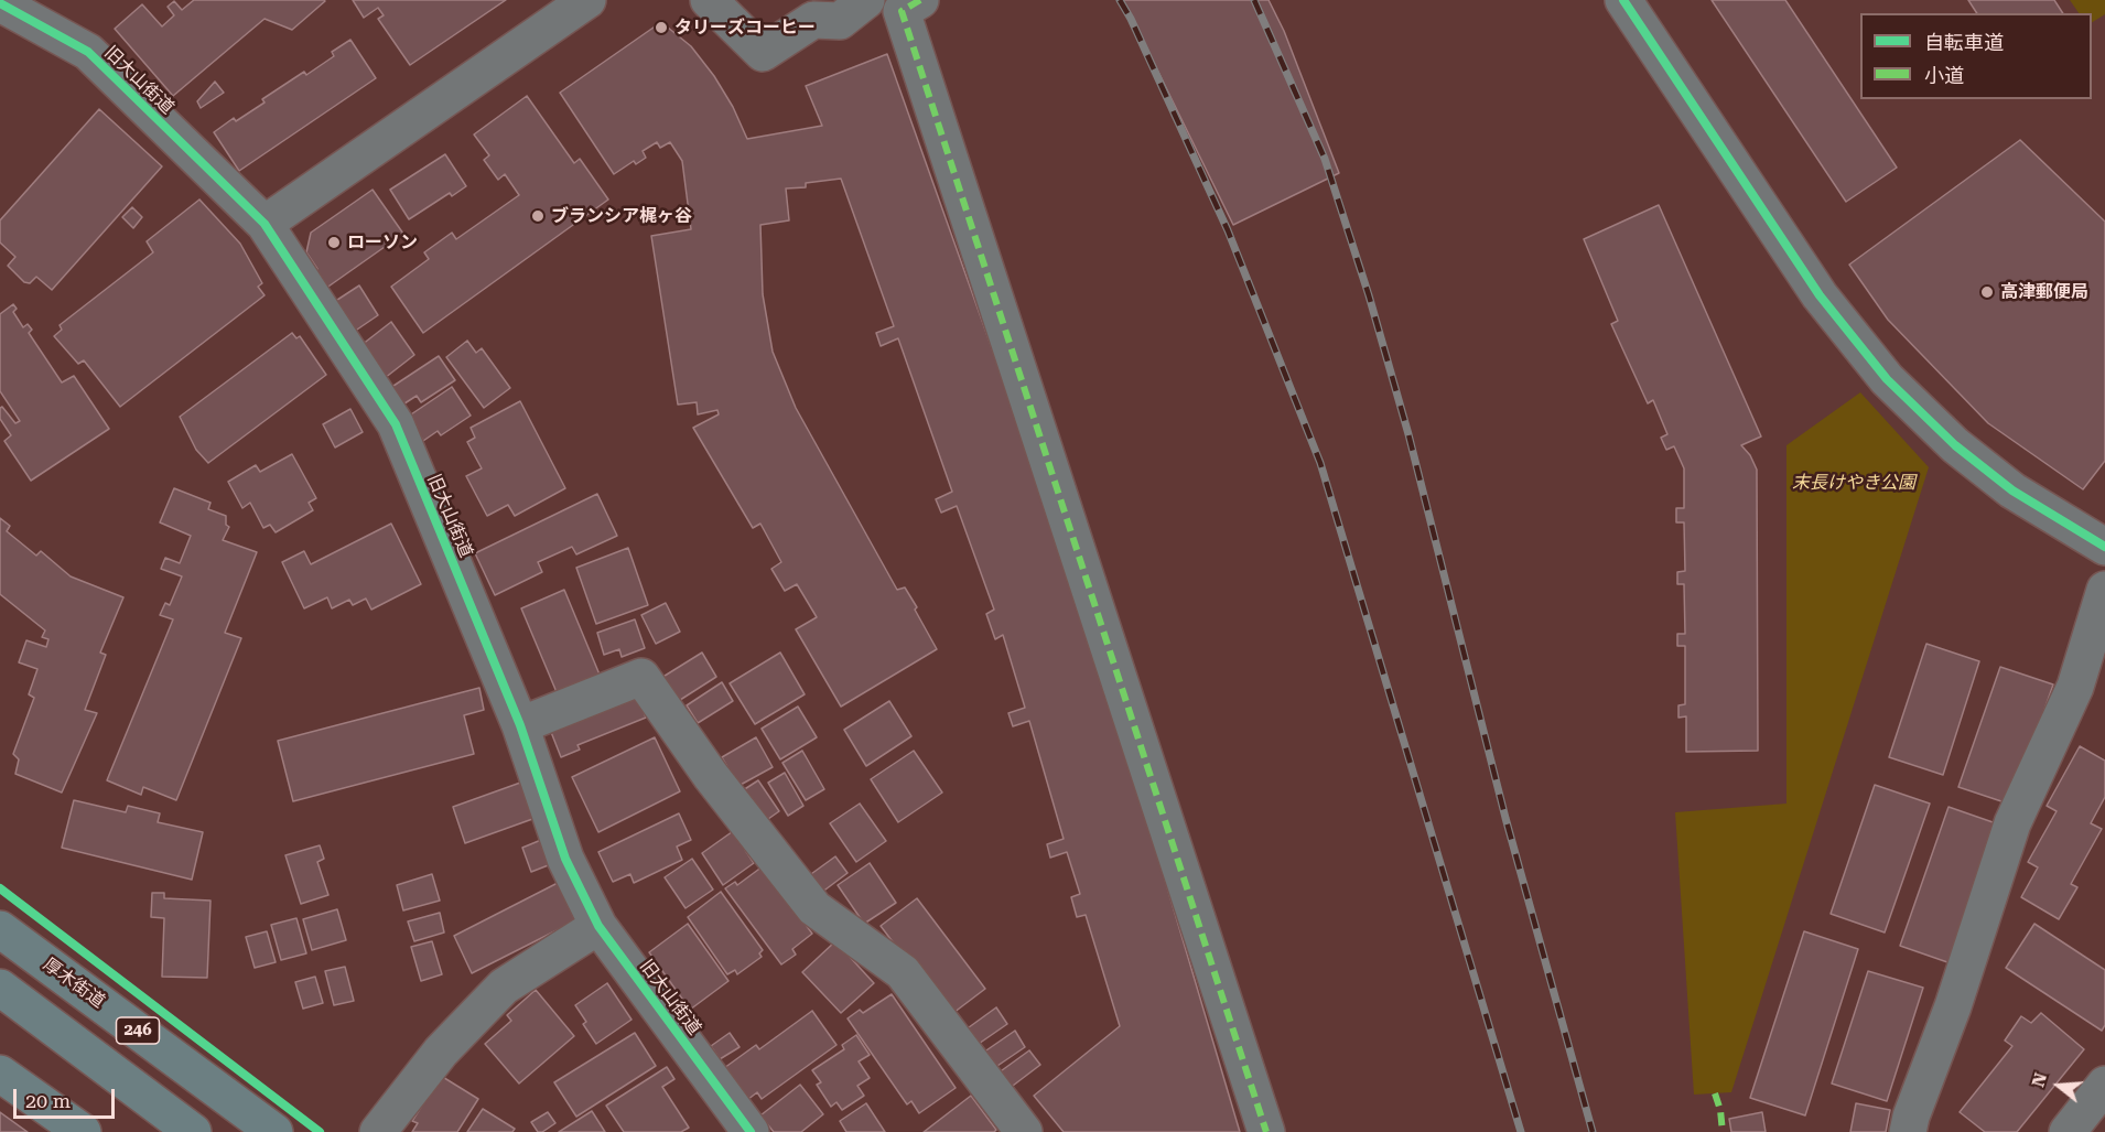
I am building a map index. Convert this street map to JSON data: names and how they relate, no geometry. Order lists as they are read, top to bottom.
{
  "streets": {
    "highway": ["厚木街道", "246"],
    "street": ["旧大山街道"]
  },
  "parks": ["末長けやき公園"],
  "places": [
    "タリーズコーヒー",
    "ブランシア梶ヶ谷",
    "ローソン",
    "高津郵便局"
  ],
  "legend": ["自転車道", "小道"],
  "scale_bar": "20 m",
  "north": "left"
}
